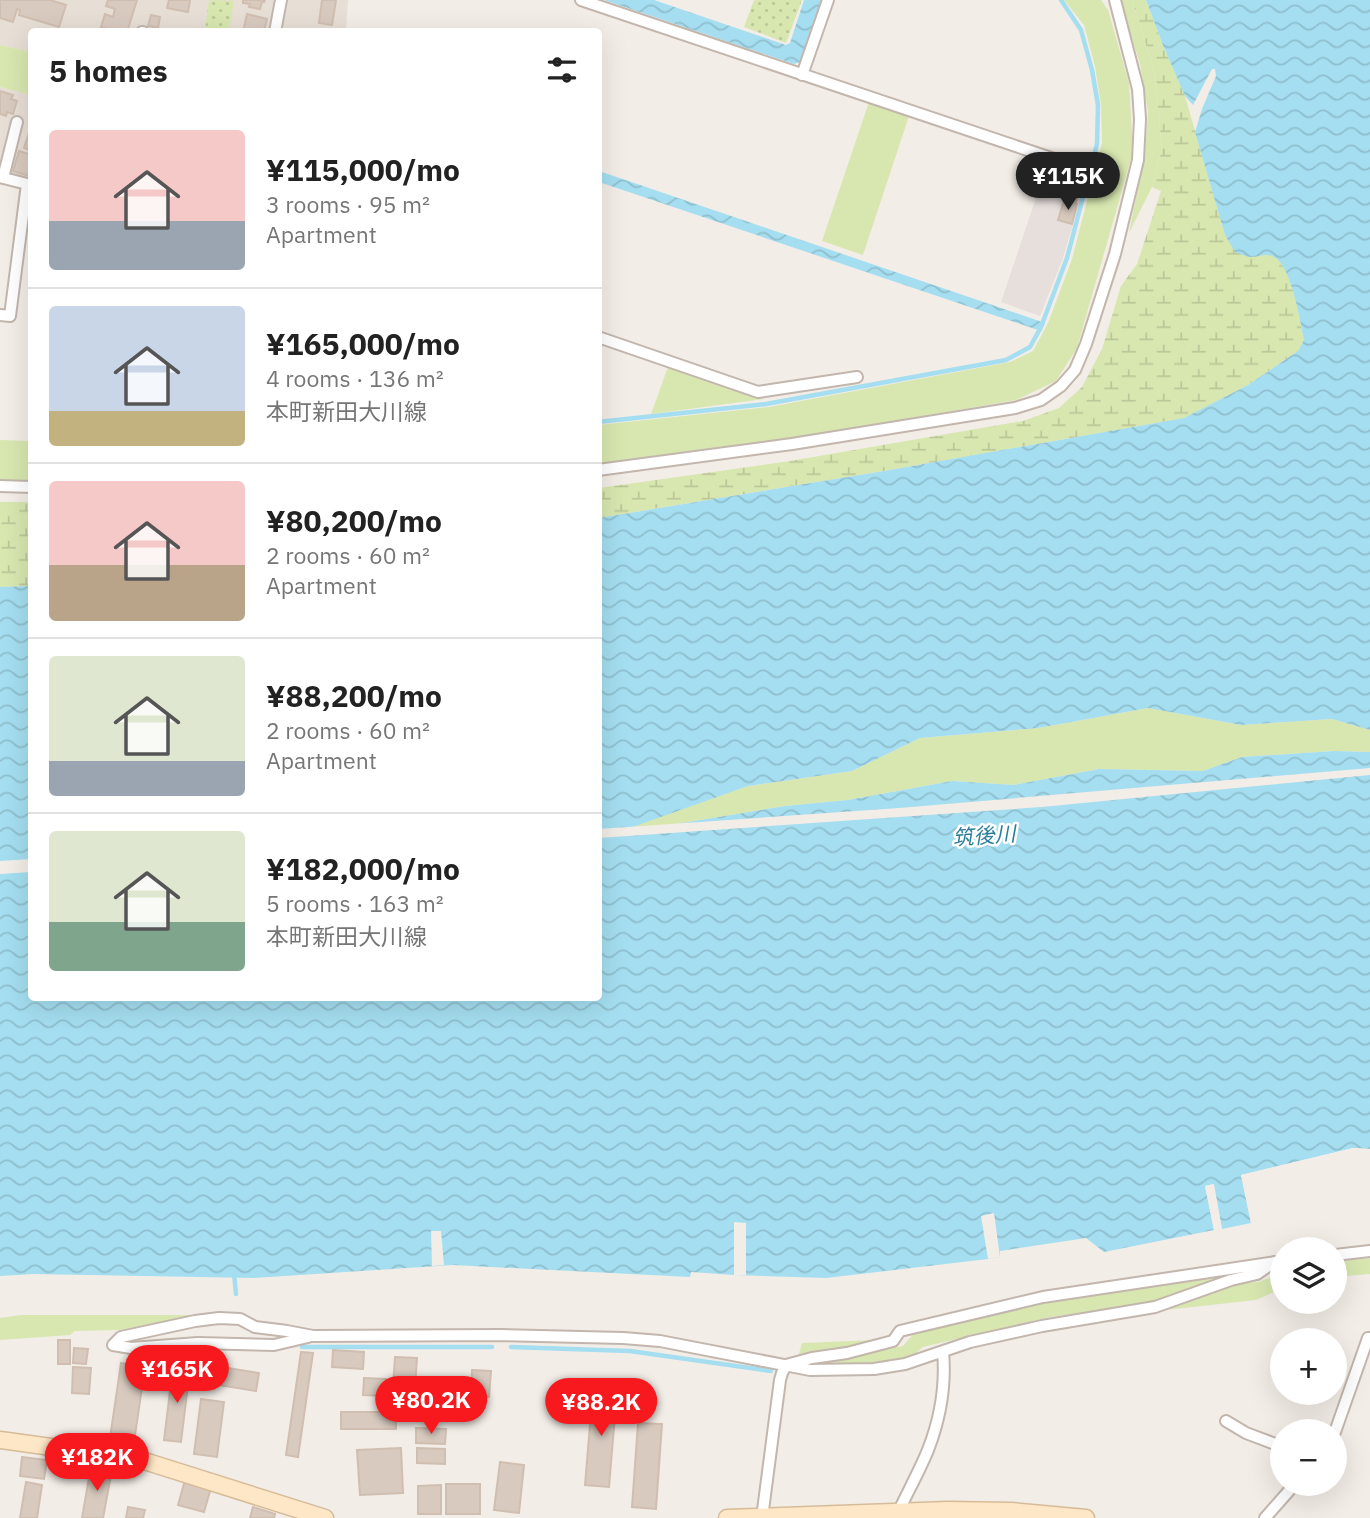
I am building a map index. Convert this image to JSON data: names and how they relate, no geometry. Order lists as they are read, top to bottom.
{
  "water": ["筑後川"],
  "page": {
    "heading": "5 homes",
    "list": [
      {
        "name": "¥115,000/mo",
        "note": "3 rooms · 95 m² · Apartment"
      },
      {
        "name": "¥165,000/mo",
        "note": "4 rooms · 136 m² · 本町新田大川線"
      },
      {
        "name": "¥80,200/mo",
        "note": "2 rooms · 60 m² · Apartment"
      },
      {
        "name": "¥88,200/mo",
        "note": "2 rooms · 60 m² · Apartment"
      },
      {
        "name": "¥182,000/mo",
        "note": "5 rooms · 163 m² · 本町新田大川線"
      }
    ],
    "price": [
      "¥115K",
      "¥165K",
      "¥80.2K",
      "¥88.2K",
      "¥182K"
    ],
    "map_buttons": ["+", "−"]
  }
}
